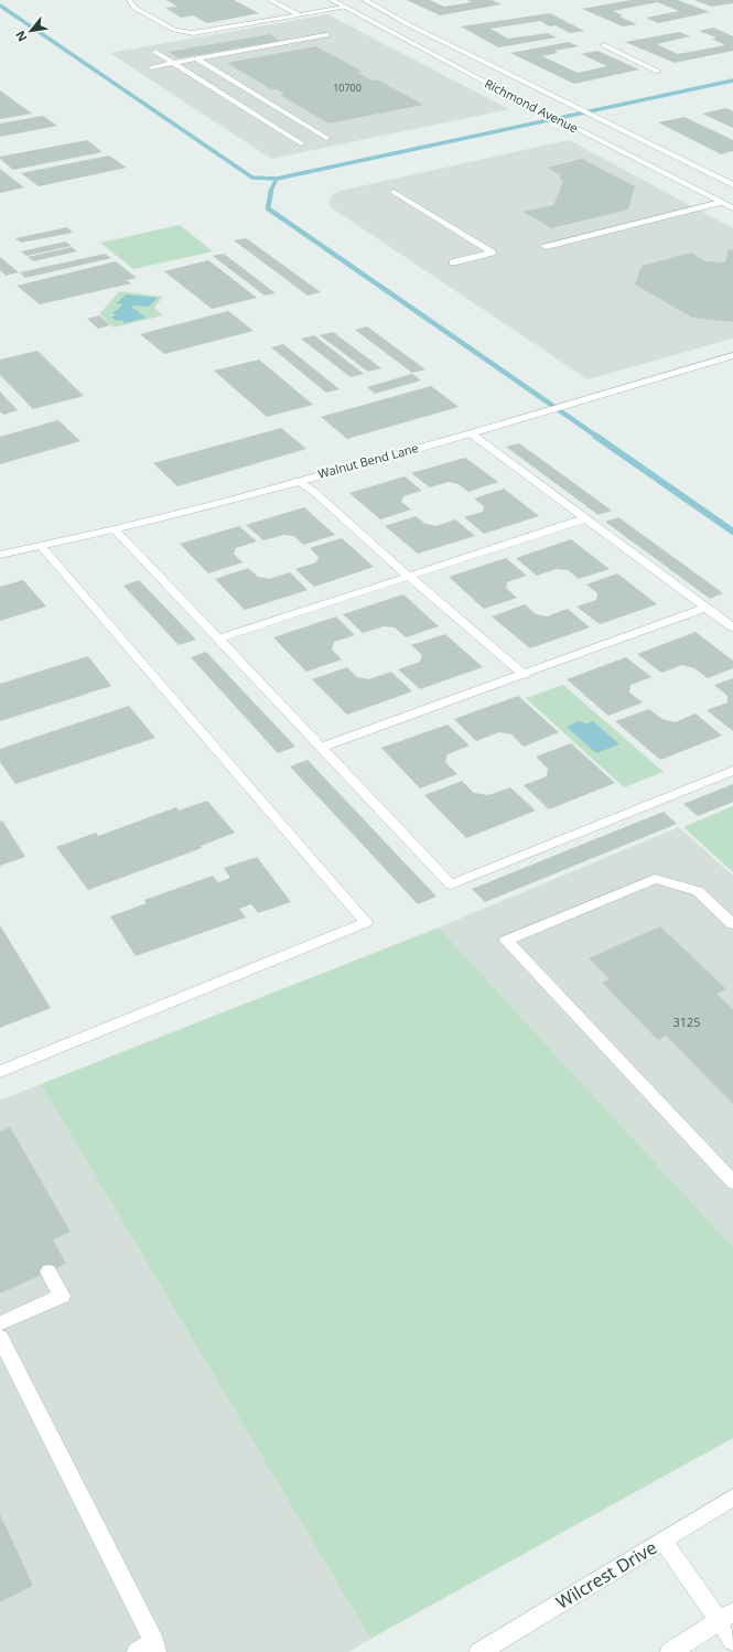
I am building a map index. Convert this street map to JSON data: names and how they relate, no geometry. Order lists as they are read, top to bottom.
{
  "streets": {
    "main road": ["Richmond Avenue", "Walnut Bend Lane", "Wilcrest Drive"]
  },
  "house_numbers": ["10700", "3125"],
  "north": "bottom left"
}
